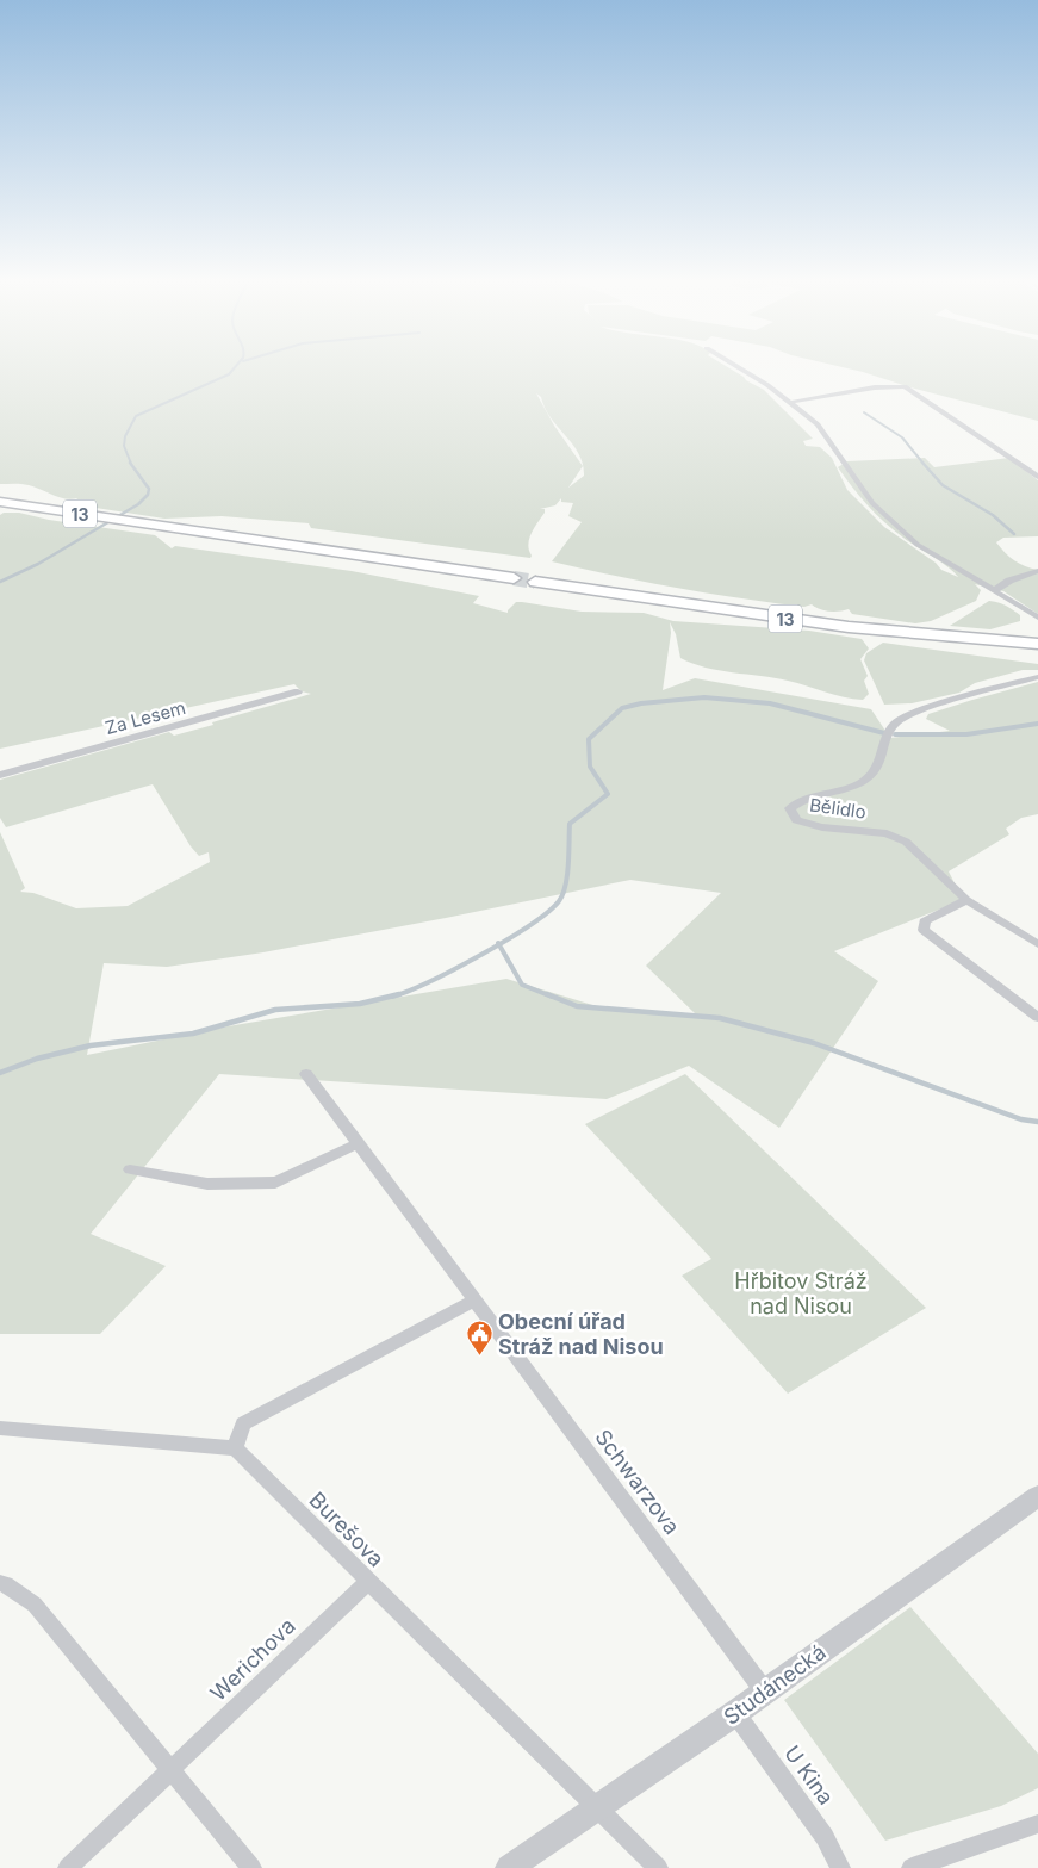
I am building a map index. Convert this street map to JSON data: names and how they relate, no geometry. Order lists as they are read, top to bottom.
{
  "streets": {
    "main road": ["13"],
    "street": [
      "Za Lesem",
      "Bělidlo",
      "Schwarzova",
      "Burešova",
      "Werichova",
      "Studánecká",
      "U Kina"
    ]
  },
  "crossings": [
    ["Schwarzova", "Studánecká"],
    ["Burešova", "Werichova"],
    ["Burešova", "Studánecká"],
    ["Studánecká", "U Kina"]
  ],
  "parks": ["Hřbitov Stráž nad Nisou"],
  "places": {
    "public building": ["Obecní úřad Stráž nad Nisou"]
  }
}
